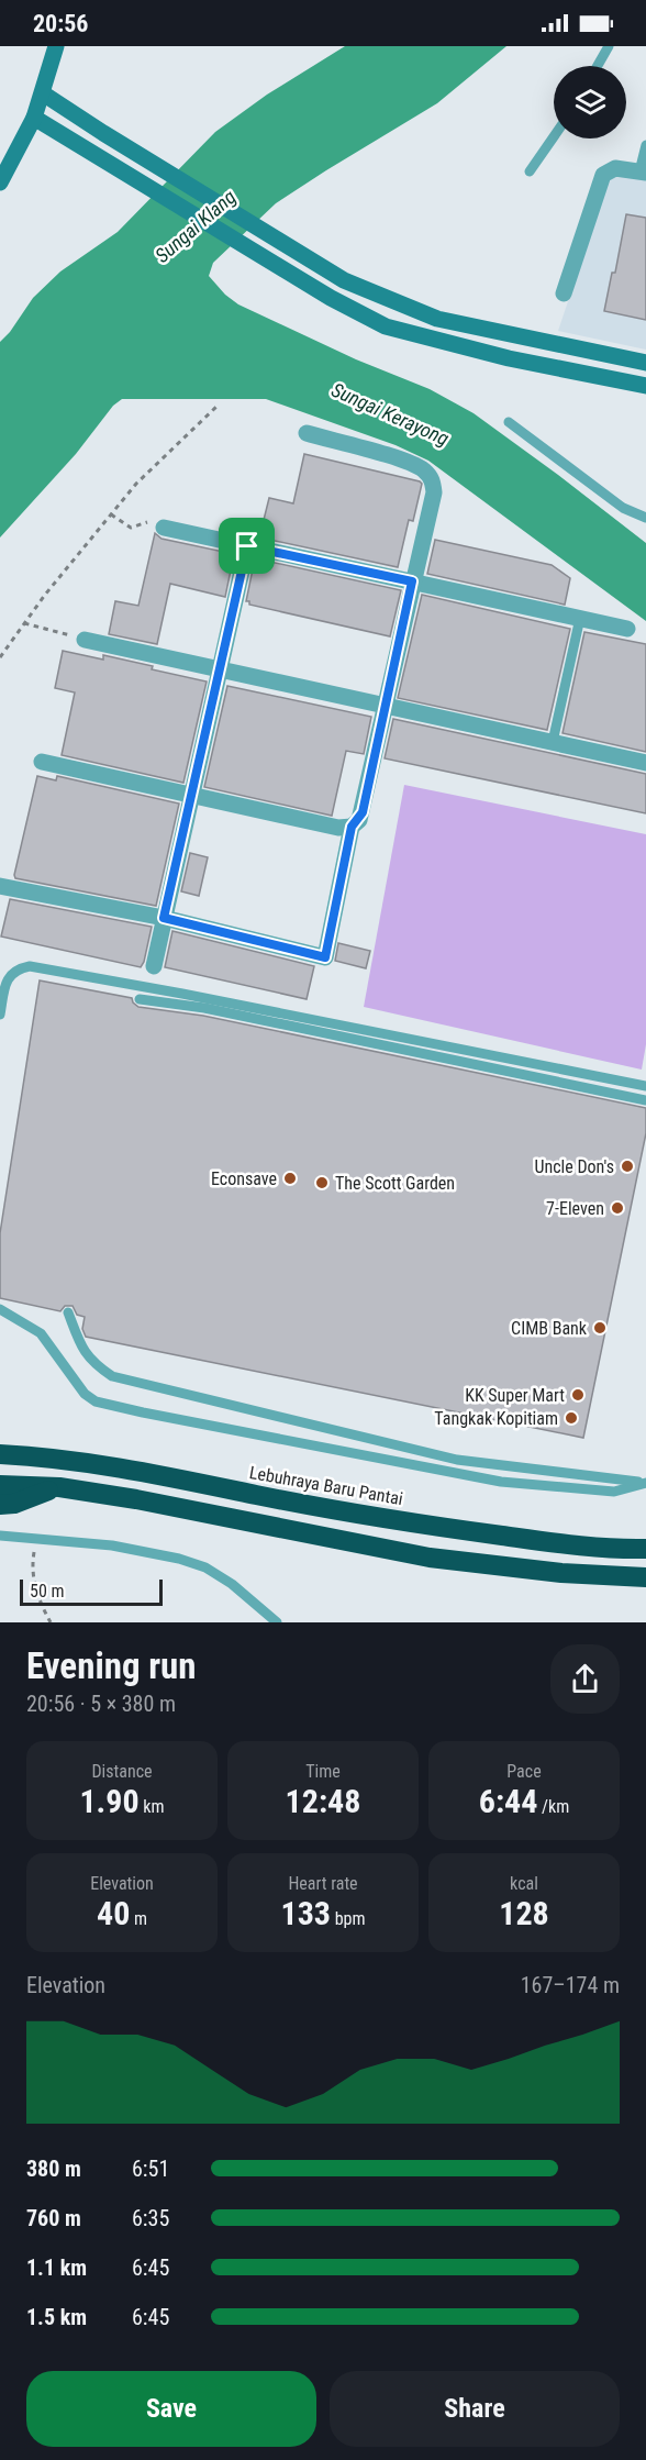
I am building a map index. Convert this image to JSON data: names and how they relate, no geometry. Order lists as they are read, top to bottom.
{
  "streets": {
    "highway": ["Lebuhraya Baru Pantai"]
  },
  "water": ["Sungai Klang", "Sungai Kerayong"],
  "places": [
    "Uncle Don's",
    "Econsave",
    "The Scott Garden",
    "7-Eleven",
    "CIMB Bank",
    "KK Super Mart",
    "Tangkak Kopitiam"
  ],
  "scale_bar": "50 m",
  "page": {
    "status": "20:56",
    "scale": "50 m",
    "heading": ["Evening run", "20:56 · 5 × 380 m"],
    "stats": [
      ["Distance", "1.90 km"],
      ["Time", "12:48"],
      ["Pace", "6:44 /km"],
      ["Elevation", "40 m"],
      ["Heart rate", "133 bpm"],
      ["kcal", "128"]
    ],
    "chart": ["Elevation", "167–174 m"],
    "list": [
      {
        "name": "380 m",
        "note": "6:51"
      },
      {
        "name": "760 m",
        "note": "6:35"
      },
      {
        "name": "1.1 km",
        "note": "6:45"
      },
      {
        "name": "1.5 km",
        "note": "6:45"
      }
    ],
    "buttons": ["Save", "Share"]
  }
}
